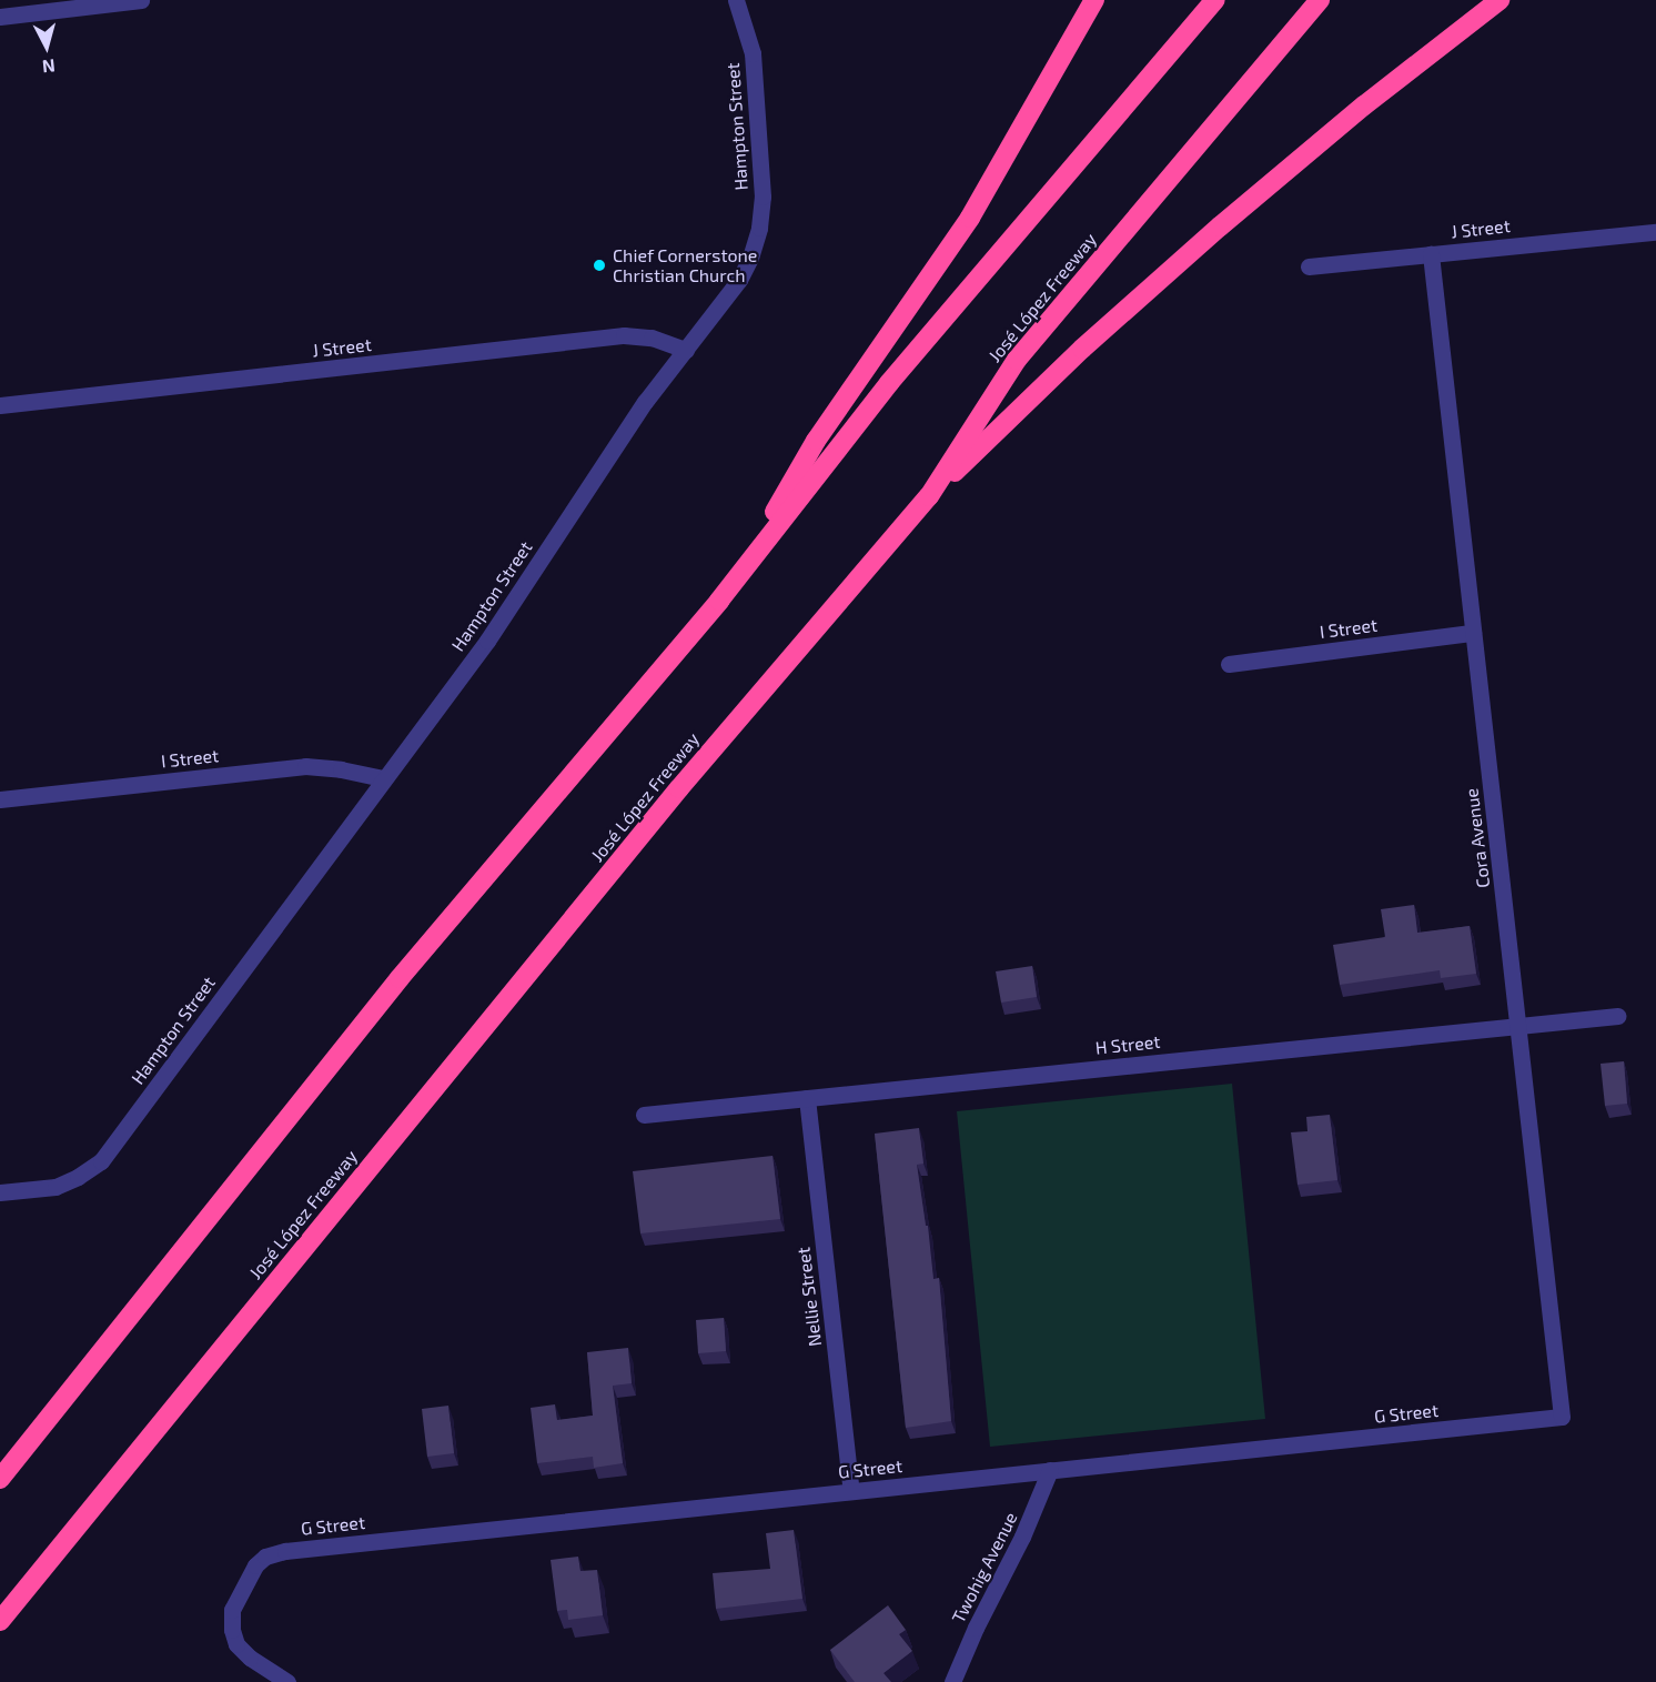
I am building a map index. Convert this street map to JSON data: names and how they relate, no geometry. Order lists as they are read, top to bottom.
{
  "streets": {
    "highway": ["José López Freeway"],
    "street": [
      "Hampton Street",
      "J Street",
      "I Street",
      "Cora Avenue",
      "H Street",
      "Nellie Street",
      "G Street",
      "Twohig Avenue"
    ]
  },
  "crossings": [
    ["Hampton Street", "J Street"],
    ["Hampton Street", "I Street"],
    ["J Street", "Cora Avenue"],
    ["I Street", "Cora Avenue"],
    ["Cora Avenue", "H Street"],
    ["Cora Avenue", "G Street"],
    ["H Street", "Nellie Street"],
    ["Nellie Street", "G Street"],
    ["G Street", "Twohig Avenue"]
  ],
  "places": ["Chief Cornerstone Christian Church"],
  "north": "bottom"
}
